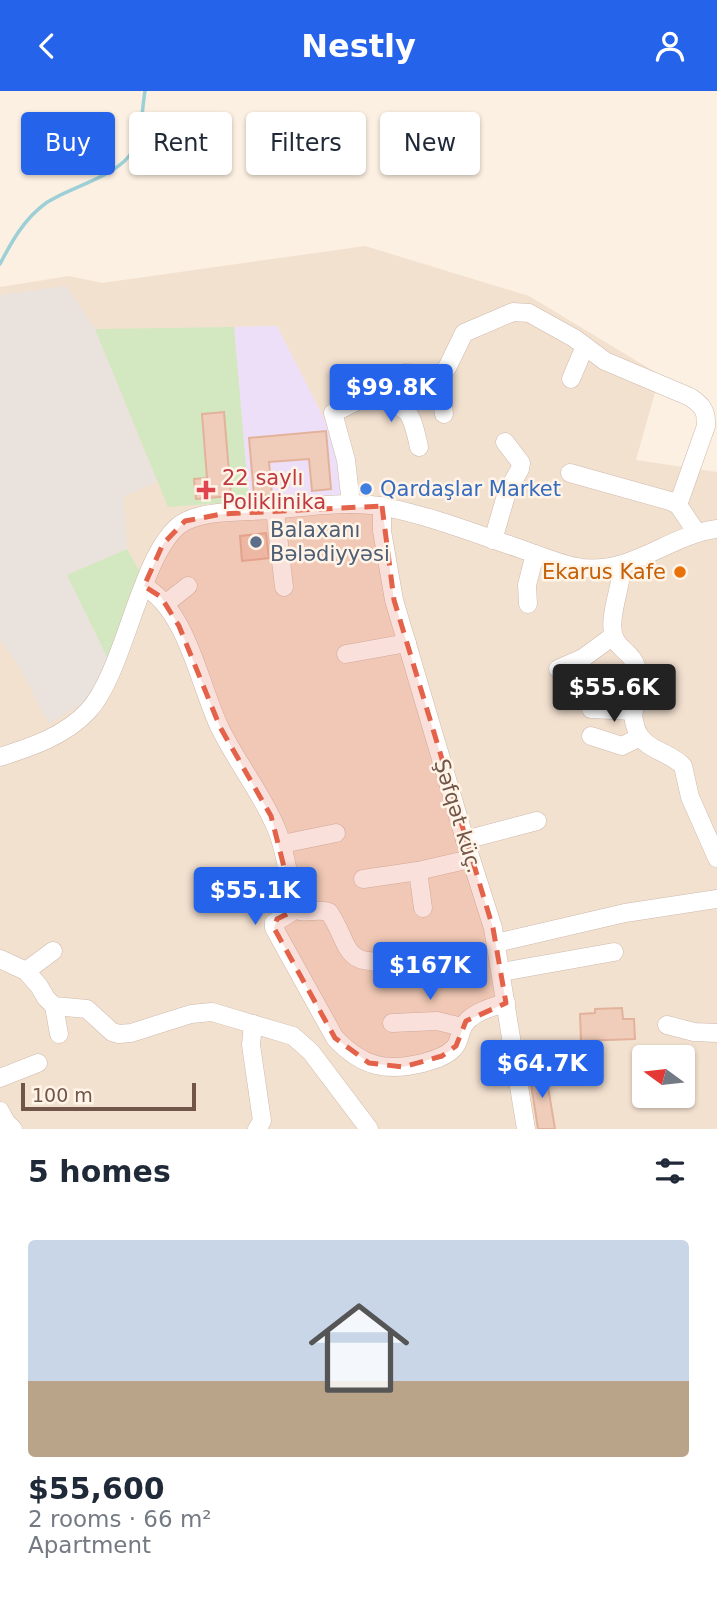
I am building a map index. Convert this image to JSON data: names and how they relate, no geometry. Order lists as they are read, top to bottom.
{
  "streets": {
    "street": ["Şəfqət küç."]
  },
  "places": {
    "other": ["Qardaşlar Market", "Balaxanı Bələdiyyəsi", "Ekarus Kafe"],
    "health": ["22 saylı Poliklinika"]
  },
  "scale_bar": "100 m",
  "north": "left",
  "page": {
    "header": "Nestly",
    "chip": [
      "Buy",
      "Rent",
      "Filters",
      "New"
    ],
    "price": [
      "$99.8K",
      "$55.6K",
      "$55.1K",
      "$167K",
      "$64.7K"
    ],
    "scale": "100 m",
    "heading": "5 homes",
    "list": [
      {
        "name": "$55,600",
        "note": "2 rooms · 66 m² · Apartment"
      }
    ]
  }
}
